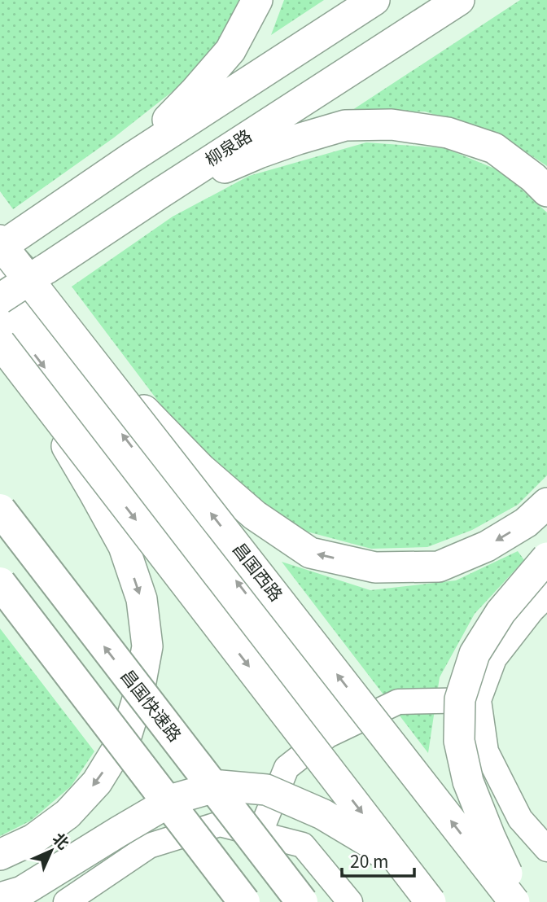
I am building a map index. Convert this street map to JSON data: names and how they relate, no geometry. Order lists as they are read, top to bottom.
{
  "streets": {
    "highway": ["昌国快速路"],
    "main road": ["柳泉路", "昌国西路"]
  },
  "scale_bar": "20 m",
  "north": "top right"
}
